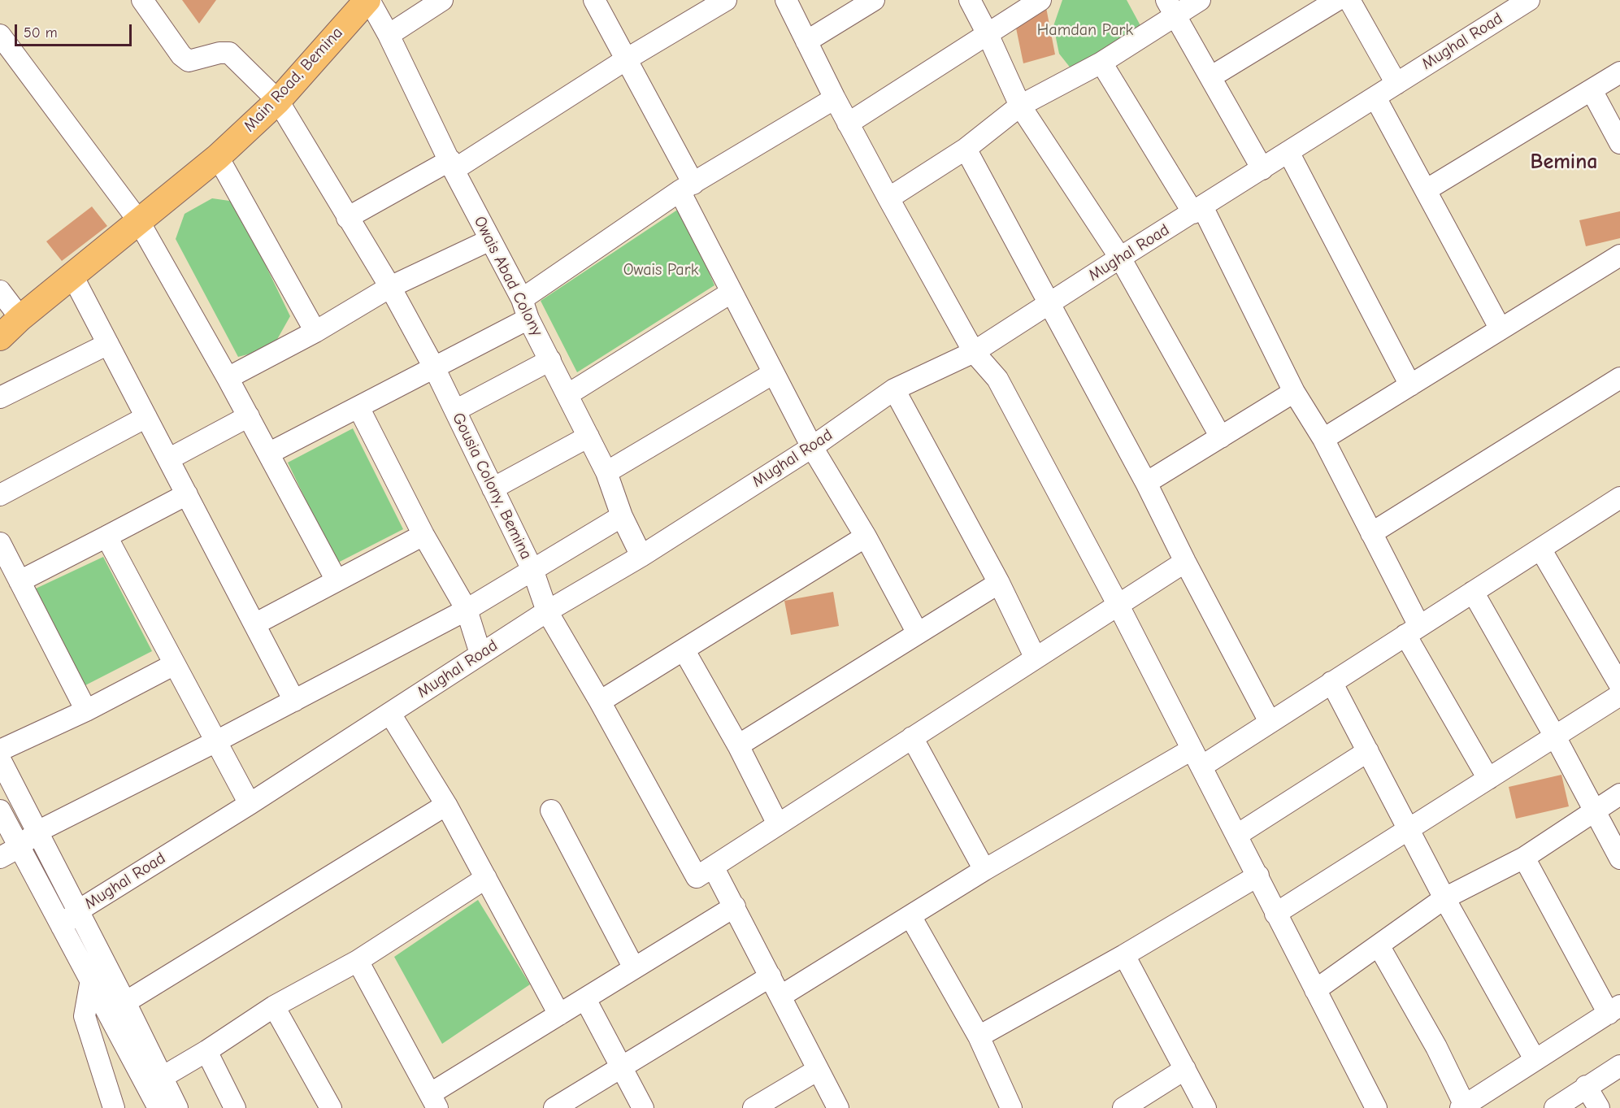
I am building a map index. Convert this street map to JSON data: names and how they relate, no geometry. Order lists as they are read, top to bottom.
{
  "streets": {
    "main road": ["Main Road, Bemina"],
    "street": ["Mughal Road", "Owais Abad Colony", "Gousia Colony, Bemina"]
  },
  "crossings": [
    ["Mughal Road", "Owais Abad Colony"],
    ["Mughal Road", "Gousia Colony, Bemina"],
    ["Main Road, Bemina", "Owais Abad Colony"],
    ["Main Road, Bemina", "Gousia Colony, Bemina"]
  ],
  "districts": ["Bemina"],
  "parks": ["Hamdan Park", "Owais Park"],
  "scale_bar": "50 m"
}
